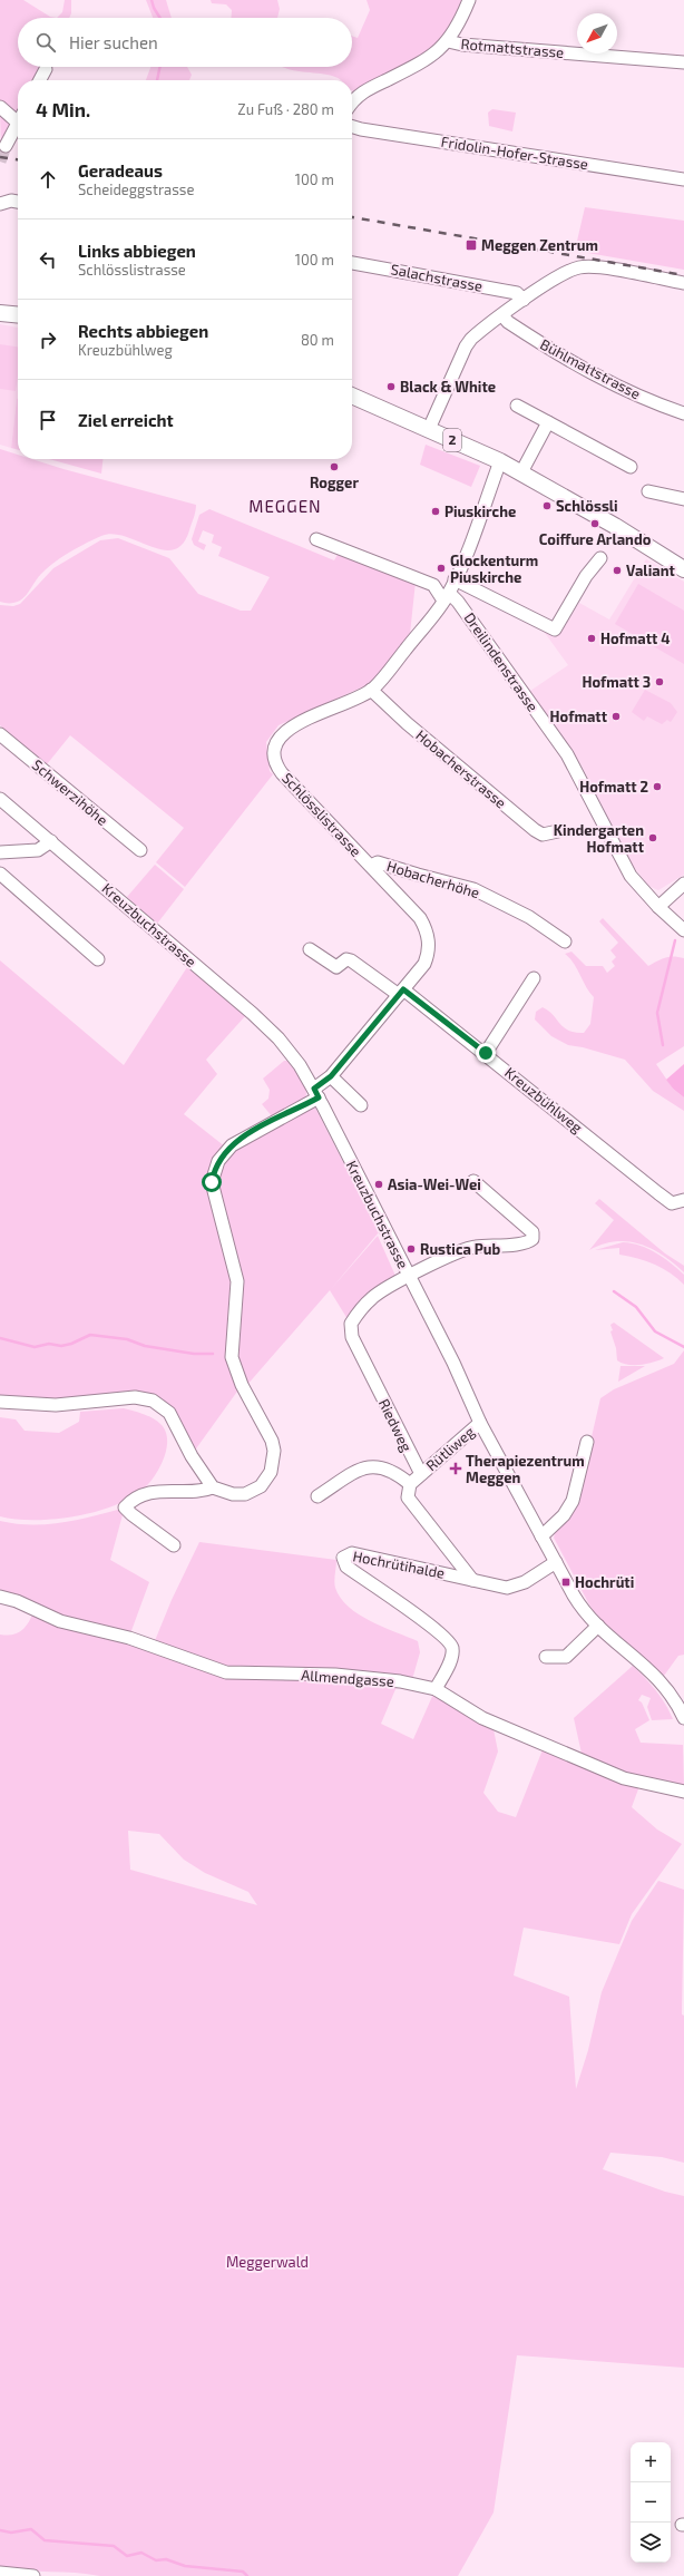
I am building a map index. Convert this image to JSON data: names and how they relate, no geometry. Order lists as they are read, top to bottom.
{
  "streets": {
    "main road": ["2"],
    "street": [
      "Rotmattstrasse",
      "Fridolin-Hofer-Strasse",
      "Salachstrasse",
      "Bühlmattstrasse",
      "Dreilindenstrasse",
      "Hobacherstrasse",
      "Schwerzihöhe",
      "Schlösslistrasse",
      "Hobacherhöhe",
      "Kreuzbuchstrasse",
      "Kreuzbühlweg",
      "Riedweg",
      "Rütliweg",
      "Hochrütihalde",
      "Allmendgasse"
    ]
  },
  "crossings": [
    ["2", "Schlösslistrasse"],
    ["Dreilindenstrasse", "Schlösslistrasse"],
    ["Hobacherstrasse", "Schlösslistrasse"],
    ["Schlösslistrasse", "Hobacherhöhe"],
    ["Schlösslistrasse", "Kreuzbuchstrasse"],
    ["Schlösslistrasse", "Kreuzbühlweg"],
    ["Kreuzbuchstrasse", "Riedweg"],
    ["Kreuzbuchstrasse", "Rütliweg"],
    ["Kreuzbuchstrasse", "Hochrütihalde"],
    ["Riedweg", "Rütliweg"],
    ["Hochrütihalde", "Allmendgasse"]
  ],
  "districts": ["MEGGEN"],
  "parks": ["Meggerwald"],
  "places": {
    "transit": ["Meggen Zentrum", "Hochrüti"],
    "other": [
      "Black & White",
      "Rogger",
      "Schlössli",
      "Piuskirche",
      "Coiffure Arlando",
      "Glockenturm Piuskirche",
      "Valiant",
      "Hofmatt 4",
      "Hofmatt 3",
      "Hofmatt",
      "Hofmatt 2",
      "Kindergarten Hofmatt",
      "Asia-Wei-Wei",
      "Rustica Pub"
    ],
    "health": ["Therapiezentrum Meggen"]
  },
  "north": "bottom left",
  "page": {
    "search": "Hier suchen",
    "heading": ["4 Min.", "Zu Fuß · 280 m"],
    "list": [
      ["Geradeaus", "Scheideggstrasse", "100 m"],
      ["Links abbiegen", "Schlösslistrasse", "100 m"],
      ["Rechts abbiegen", "Kreuzbühlweg", "80 m"],
      "Ziel erreicht"
    ],
    "map_buttons": ["+", "−"]
  }
}
